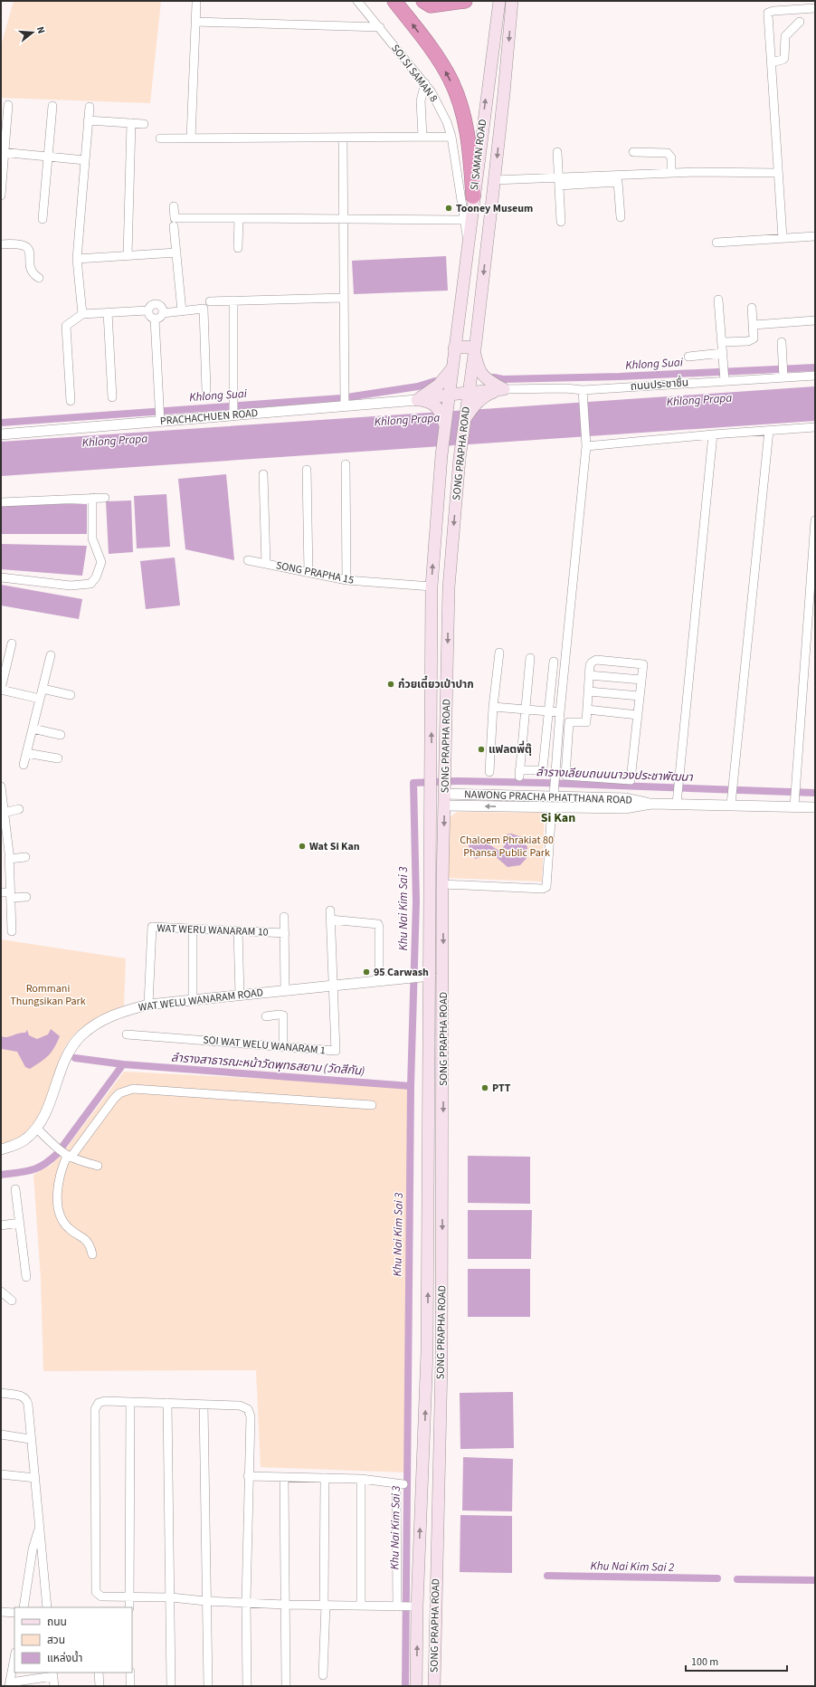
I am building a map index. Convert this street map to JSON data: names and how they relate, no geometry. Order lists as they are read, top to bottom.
{
  "streets": {
    "main road": ["SI SAMAN ROAD", "SONG PRAPHA ROAD"],
    "street": [
      "SOI SI SAMAN 8",
      "ถนนประชาชื่น",
      "PRACHACHUEN ROAD",
      "SONG PRAPHA 15",
      "NAWONG PRACHA PHATTHANA ROAD",
      "WAT WERU WANARAM 10",
      "WAT WELU WANARAM ROAD",
      "SOI WAT WELU WANARAM 1"
    ]
  },
  "crossings": [
    ["SOI SI SAMAN 8", "SI SAMAN ROAD"],
    ["SI SAMAN ROAD", "SONG PRAPHA ROAD"],
    ["SONG PRAPHA ROAD", "SONG PRAPHA 15"],
    ["SONG PRAPHA ROAD", "NAWONG PRACHA PHATTHANA ROAD"],
    ["SONG PRAPHA ROAD", "WAT WELU WANARAM ROAD"],
    ["WAT WERU WANARAM 10", "WAT WELU WANARAM ROAD"],
    ["WAT WELU WANARAM ROAD", "SOI WAT WELU WANARAM 1"]
  ],
  "districts": ["Si Kan"],
  "water": [
    "Khlong Suai",
    "Khlong Prapa",
    "ลำรางเลียบถนนนาวงประชาพัฒนา",
    "Khu Nai Kim Sai 3",
    "ลำรางสาธารณะหน้าวัดพุทธสยาม (วัดสีกัน)",
    "Khu Nai Kim Sai 2"
  ],
  "parks": ["Chaloem Phrakiat 80 Phansa Public Park", "Rommani Thungsikan Park"],
  "places": [
    "Tooney Museum",
    "ก๋วยเตี๋ยวเป่าปาก",
    "แฟลตพี่ตุ๊",
    "Wat Si Kan",
    "95 Carwash",
    "PTT"
  ],
  "legend": ["ถนน", "สวน", "แหล่งน้ำ"],
  "scale_bar": "100 m",
  "north": "right"
}
